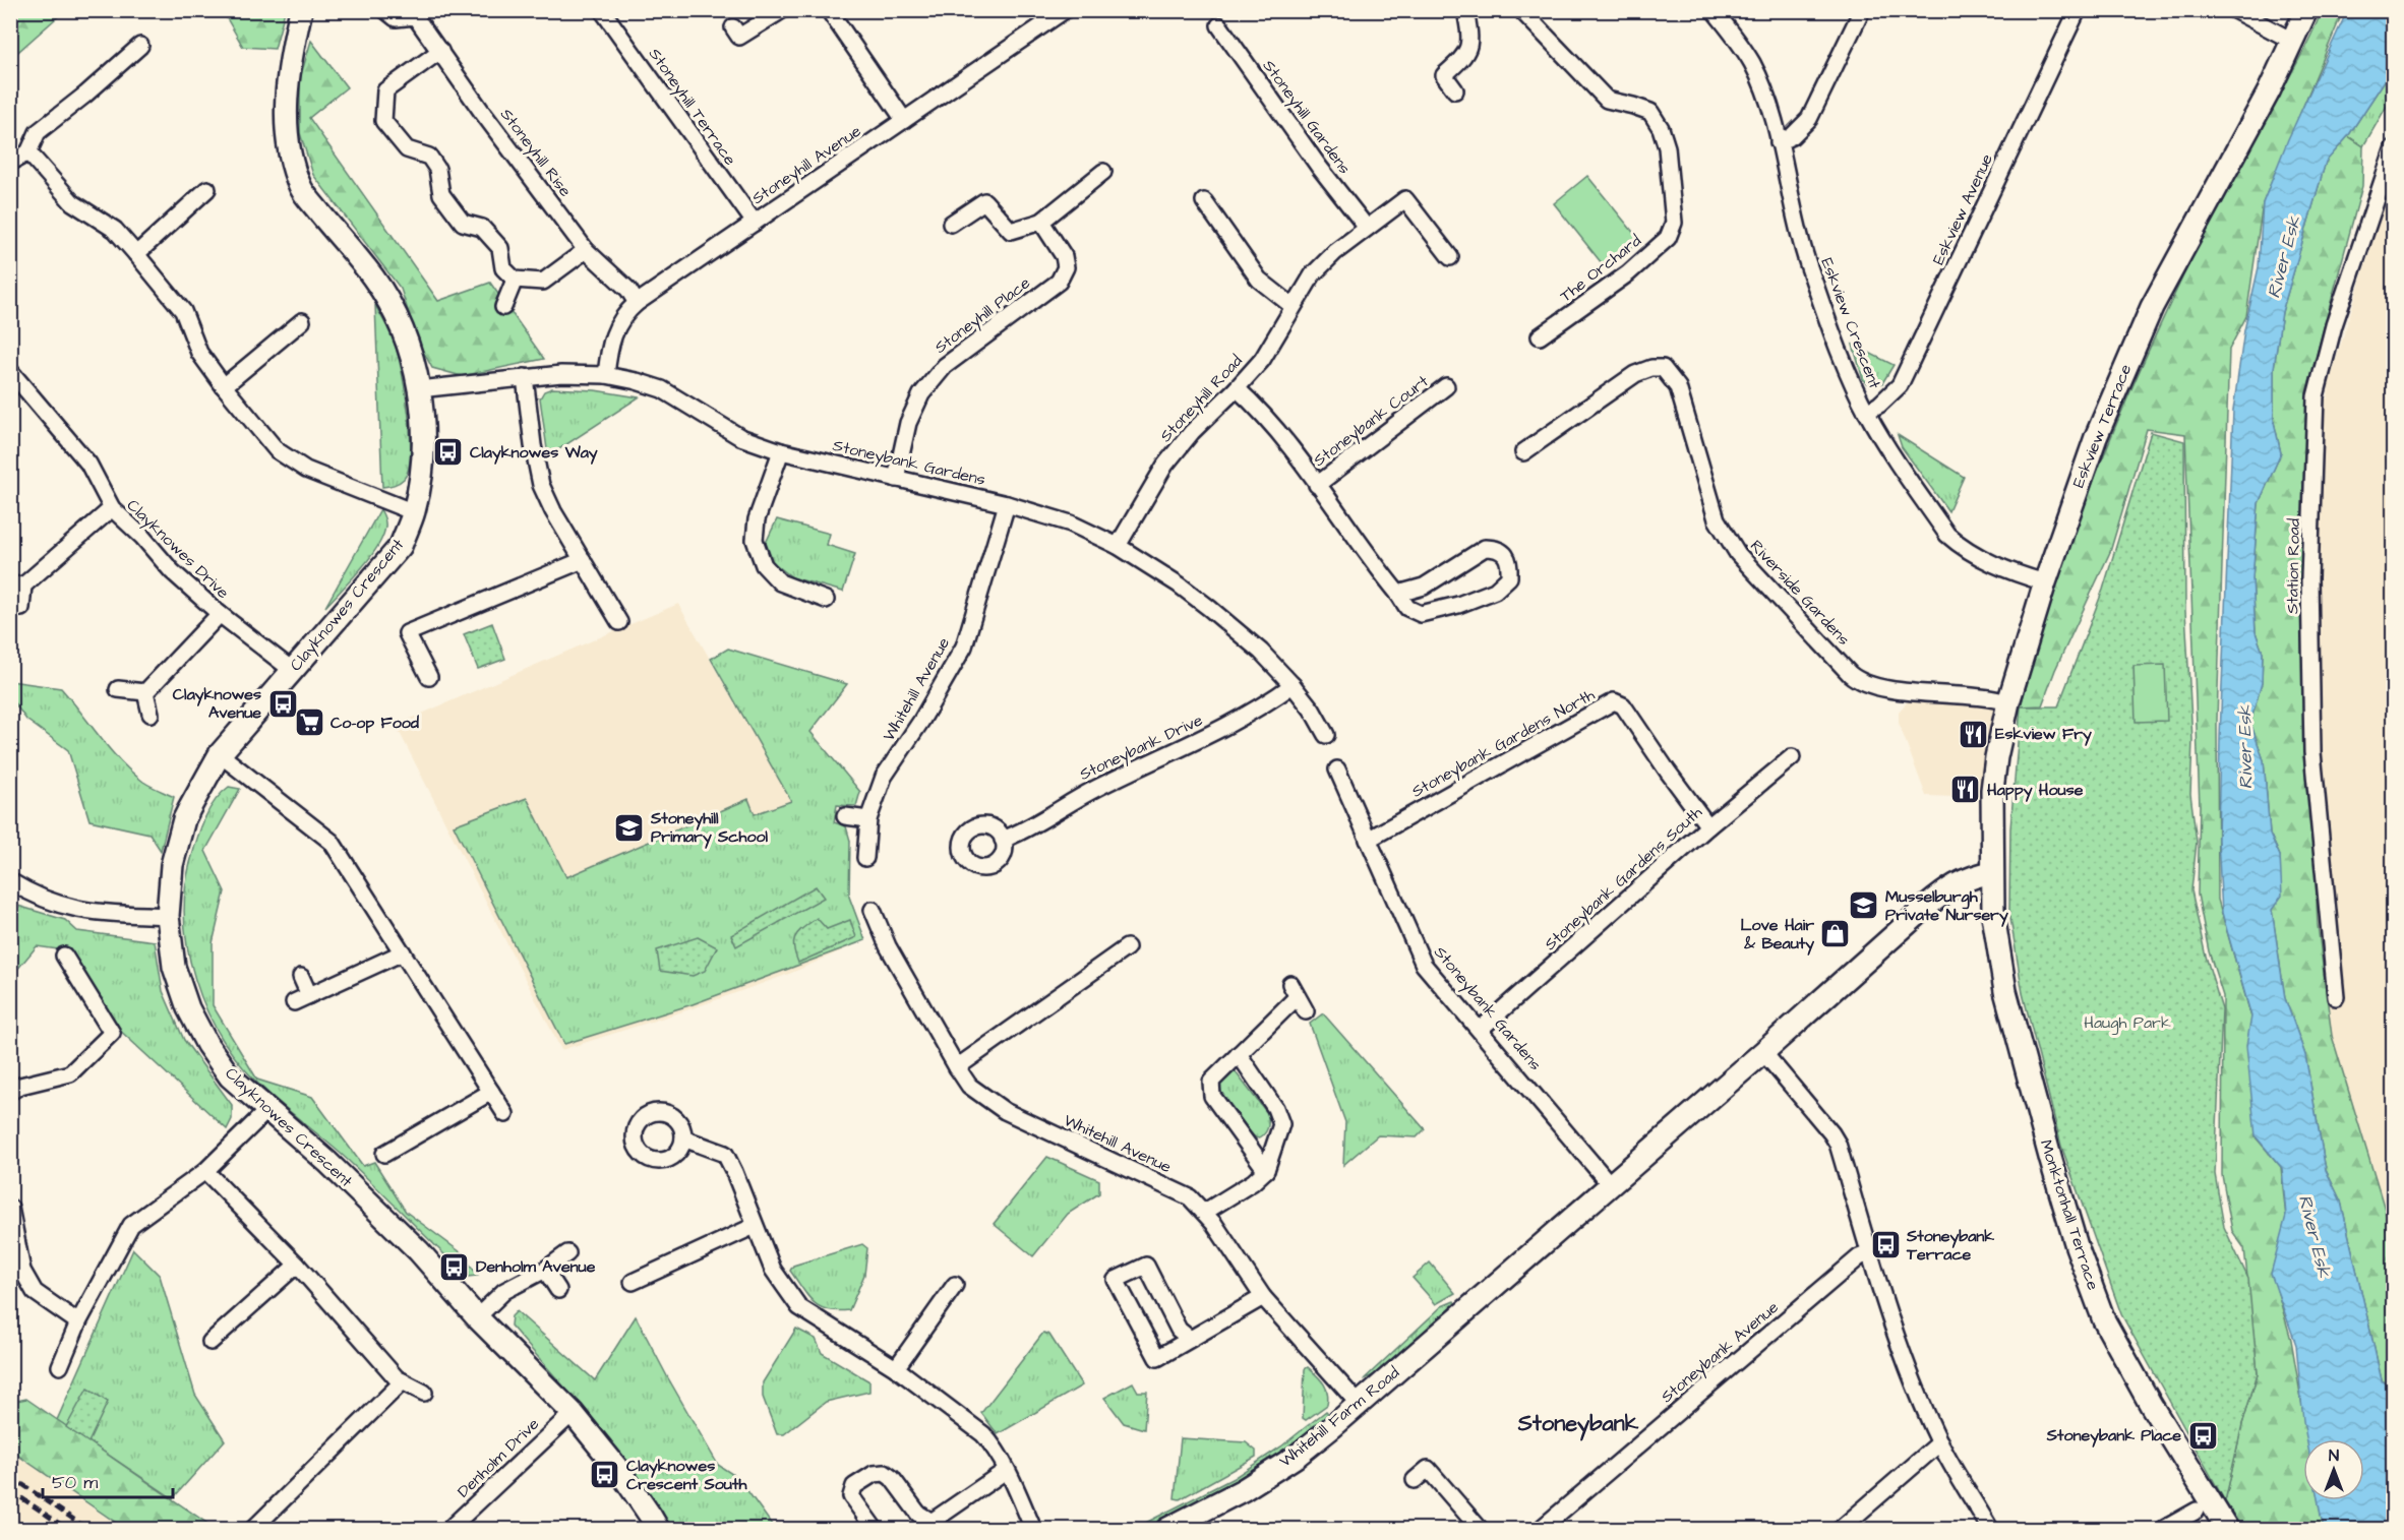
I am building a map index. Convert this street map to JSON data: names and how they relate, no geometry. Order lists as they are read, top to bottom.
{
  "streets": {
    "street": [
      "Stoneyhill Terrace",
      "Stoneyhill Gardens",
      "Stoneyhill Rise",
      "Stoneyhill Avenue",
      "Eskview Avenue",
      "The Orchard",
      "Stoneyhill Place",
      "Eskview Crescent",
      "Stoneyhill Road",
      "Stoneybank Court",
      "Eskview Terrace",
      "Stoneybank Gardens",
      "Clayknowes Drive",
      "Station Road",
      "Riverside Gardens",
      "Clayknowes Crescent",
      "Whitehill Avenue",
      "Stoneybank Gardens North",
      "Stoneybank Drive",
      "Stoneybank Gardens South",
      "Monktonhall Terrace",
      "Stoneybank Avenue",
      "Whitehill Farm Road",
      "Denholm Drive"
    ]
  },
  "crossings": [
    ["Stoneyhill Terrace", "Stoneyhill Avenue"],
    ["Stoneyhill Gardens", "Stoneyhill Road"],
    ["Stoneyhill Rise", "Stoneyhill Avenue"],
    ["Stoneyhill Avenue", "Stoneybank Gardens"],
    ["Eskview Avenue", "Eskview Crescent"],
    ["Stoneyhill Place", "Stoneybank Gardens"],
    ["Eskview Crescent", "Eskview Terrace"],
    ["Stoneyhill Road", "Stoneybank Court"],
    ["Stoneyhill Road", "Stoneybank Gardens"],
    ["Eskview Terrace", "Riverside Gardens"],
    ["Eskview Terrace", "Monktonhall Terrace"],
    ["Stoneybank Gardens", "Clayknowes Crescent"],
    ["Stoneybank Gardens", "Whitehill Avenue"],
    ["Stoneybank Gardens", "Stoneybank Gardens North"],
    ["Stoneybank Gardens", "Stoneybank Drive"],
    ["Stoneybank Gardens", "Stoneybank Gardens South"],
    ["Stoneybank Gardens", "Whitehill Farm Road"],
    ["Clayknowes Drive", "Clayknowes Crescent"],
    ["Clayknowes Crescent", "Denholm Drive"],
    ["Whitehill Avenue", "Whitehill Farm Road"],
    ["Stoneybank Gardens North", "Stoneybank Gardens South"]
  ],
  "districts": ["Stoneybank"],
  "water": ["River Esk"],
  "parks": ["Haugh Park"],
  "places": {
    "bus stop": [
      "Clayknowes Way",
      "Clayknowes Avenue",
      "Stoneybank Terrace",
      "Denholm Avenue",
      "Stoneybank Place",
      "Clayknowes Crescent South"
    ],
    "supermarket": ["Co-op Food"],
    "restaurant": ["Eskview Fry", "Happy House"],
    "school or university": ["Stoneyhill Primary School", "Musselburgh Private Nursery"],
    "shop": ["Love Hair & Beauty"]
  },
  "scale_bar": "50 m",
  "north": "top"
}
